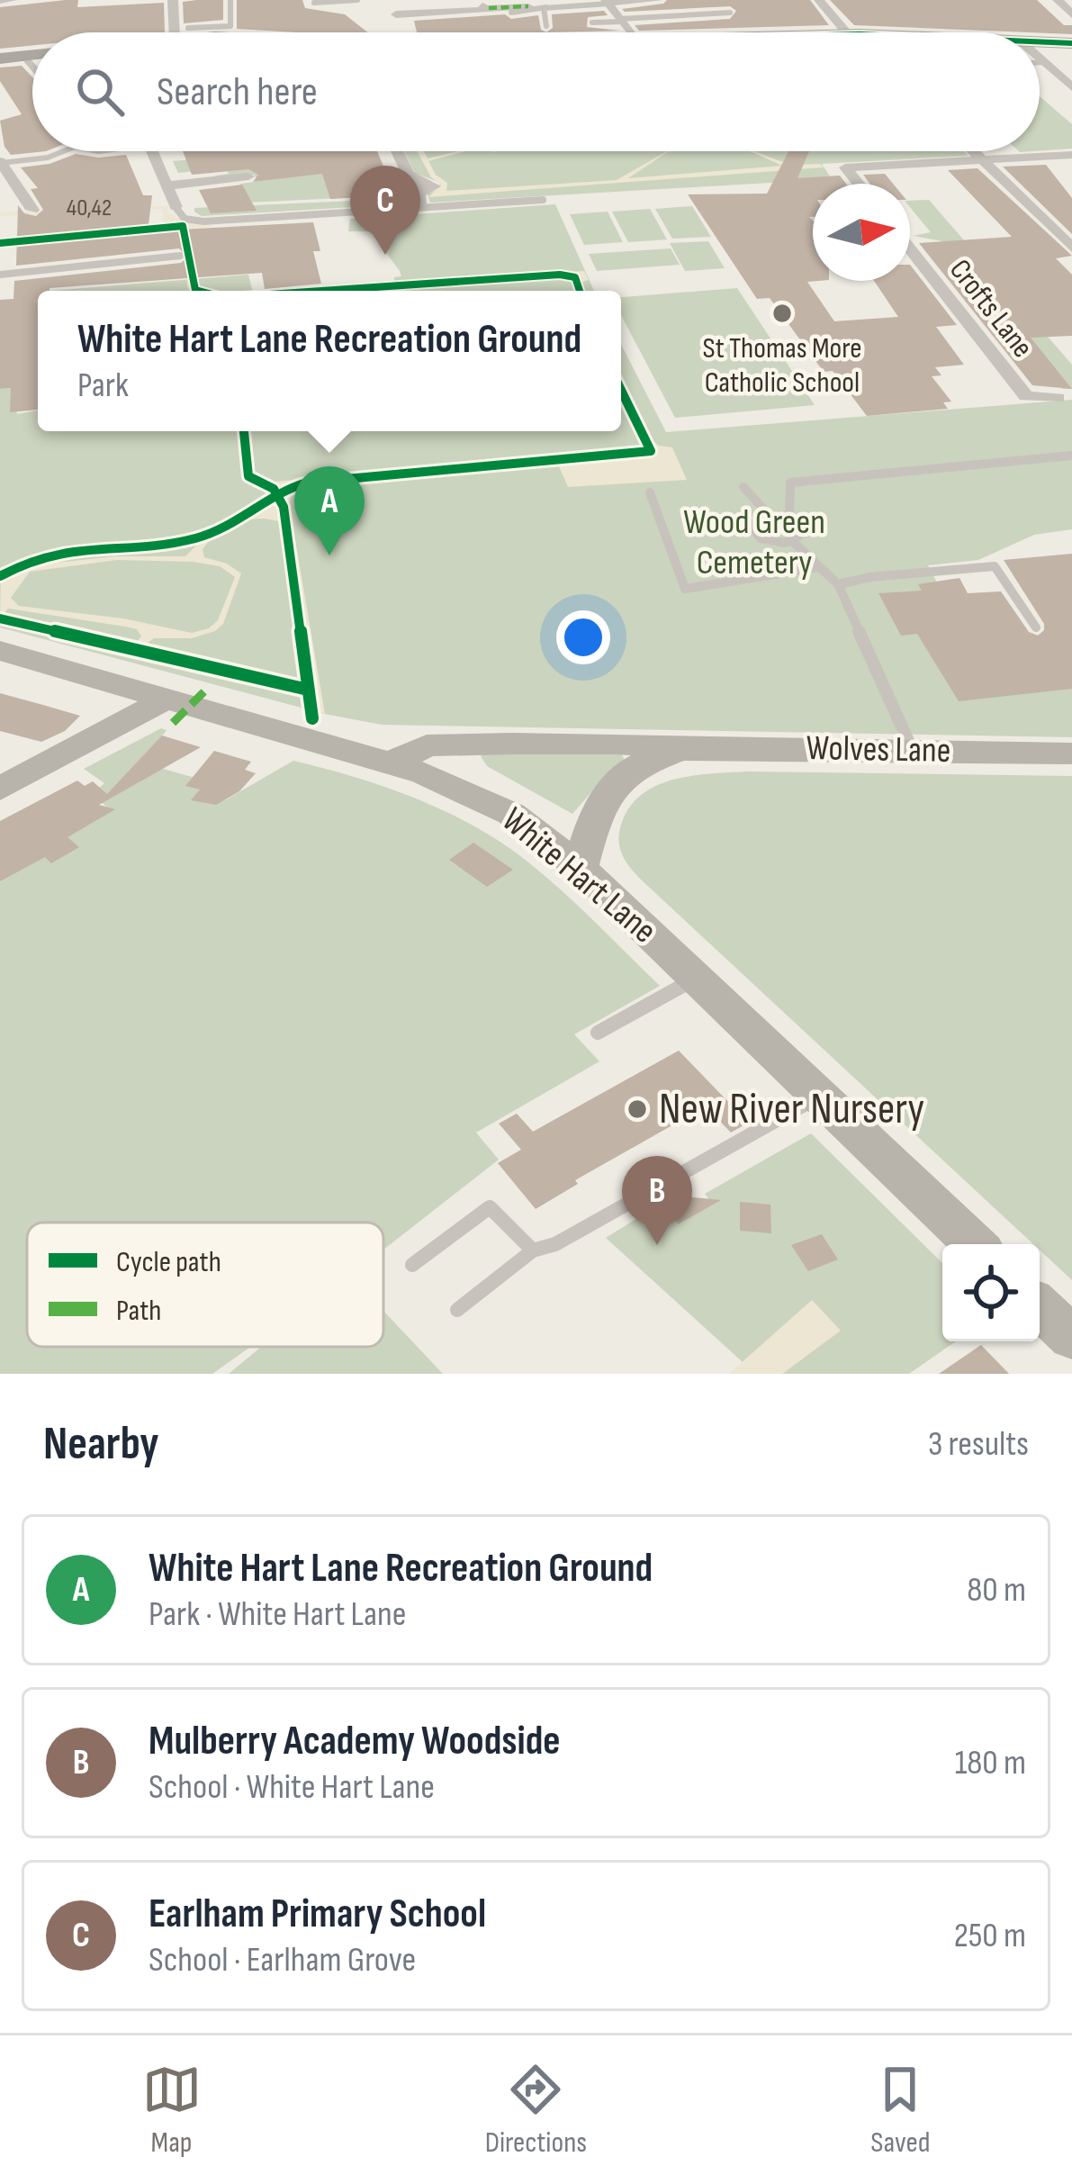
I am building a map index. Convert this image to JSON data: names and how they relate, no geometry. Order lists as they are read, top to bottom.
{
  "streets": {
    "street": ["Crofts Lane", "Wolves Lane", "White Hart Lane"]
  },
  "crossings": [
    ["Wolves Lane", "White Hart Lane"]
  ],
  "parks": ["Wood Green Cemetery"],
  "places": ["St Thomas More Catholic School", "New River Nursery"],
  "house_numbers": ["40,42"],
  "legend": ["Cycle path", "Path"],
  "north": "right",
  "page": {
    "search": "Search here",
    "pins": ["C", "A", "B"],
    "popup": ["White Hart Lane Recreation Ground", "Park"],
    "heading": ["Nearby", "3 results"],
    "list": [
      {
        "mark": "A",
        "name": "White Hart Lane Recreation Ground",
        "note": "Park · White Hart Lane",
        "value": "80 m"
      },
      {
        "mark": "B",
        "name": "Mulberry Academy Woodside",
        "note": "School · White Hart Lane",
        "value": "180 m"
      },
      {
        "mark": "C",
        "name": "Earlham Primary School",
        "note": "School · Earlham Grove",
        "value": "250 m"
      }
    ],
    "nav": ["Map", "Directions", "Saved"]
  }
}
